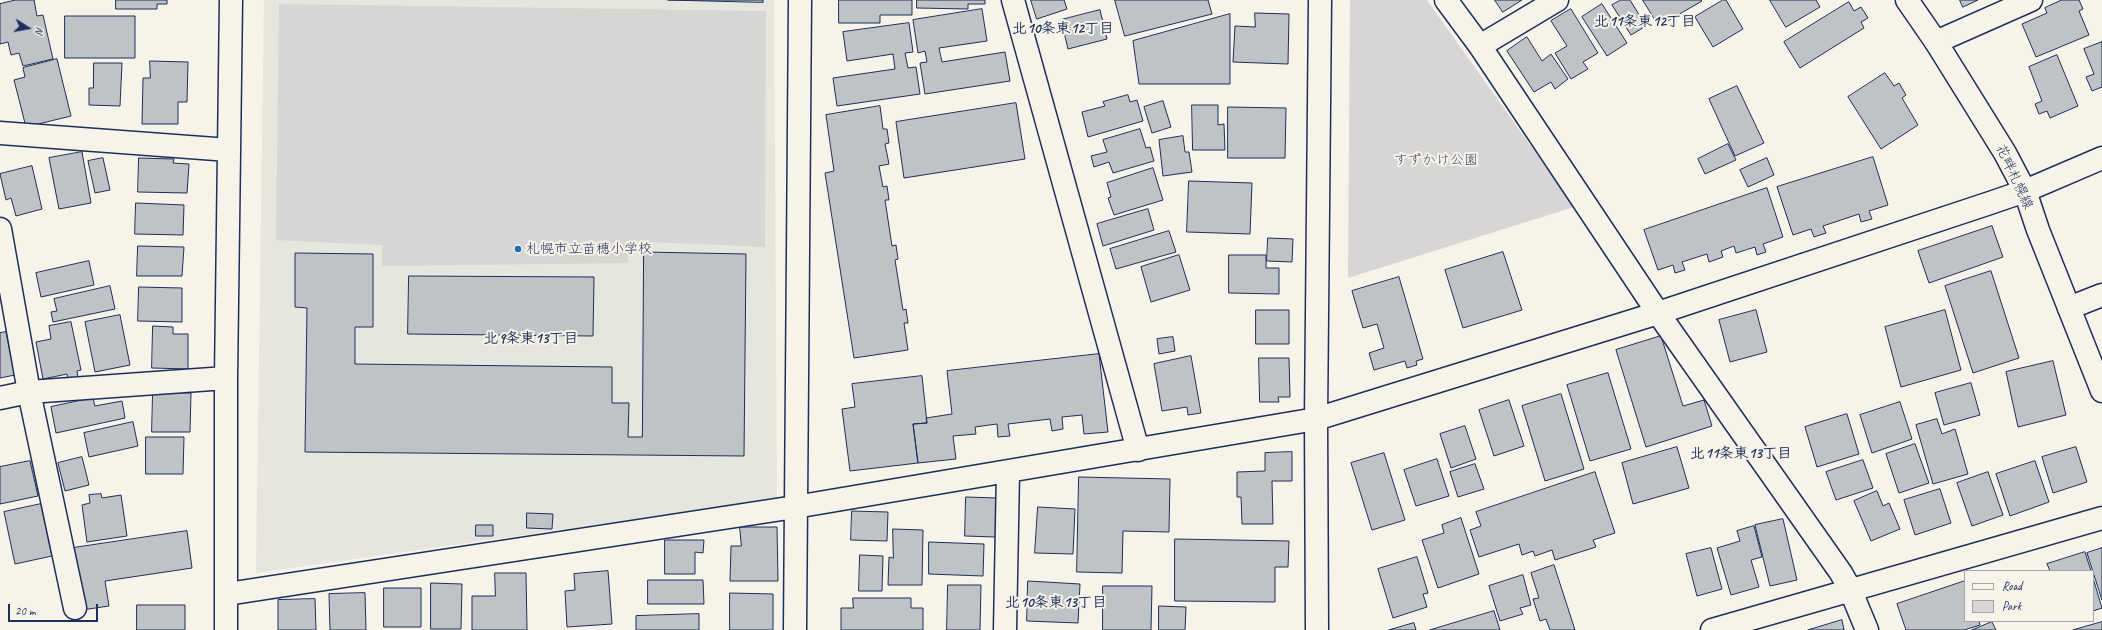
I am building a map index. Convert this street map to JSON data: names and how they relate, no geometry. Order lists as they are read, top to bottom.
{
  "streets": {
    "street": ["花畔札幌線"]
  },
  "districts": [
    "北11条東12丁目",
    "北10条東12丁目",
    "北9条東13丁目",
    "北11条東13丁目",
    "北10条東13丁目"
  ],
  "parks": ["すずかけ公園"],
  "places": ["札幌市立苗穂小学校"],
  "legend": ["Road", "Park"],
  "scale_bar": "20 m",
  "north": "right"
}
